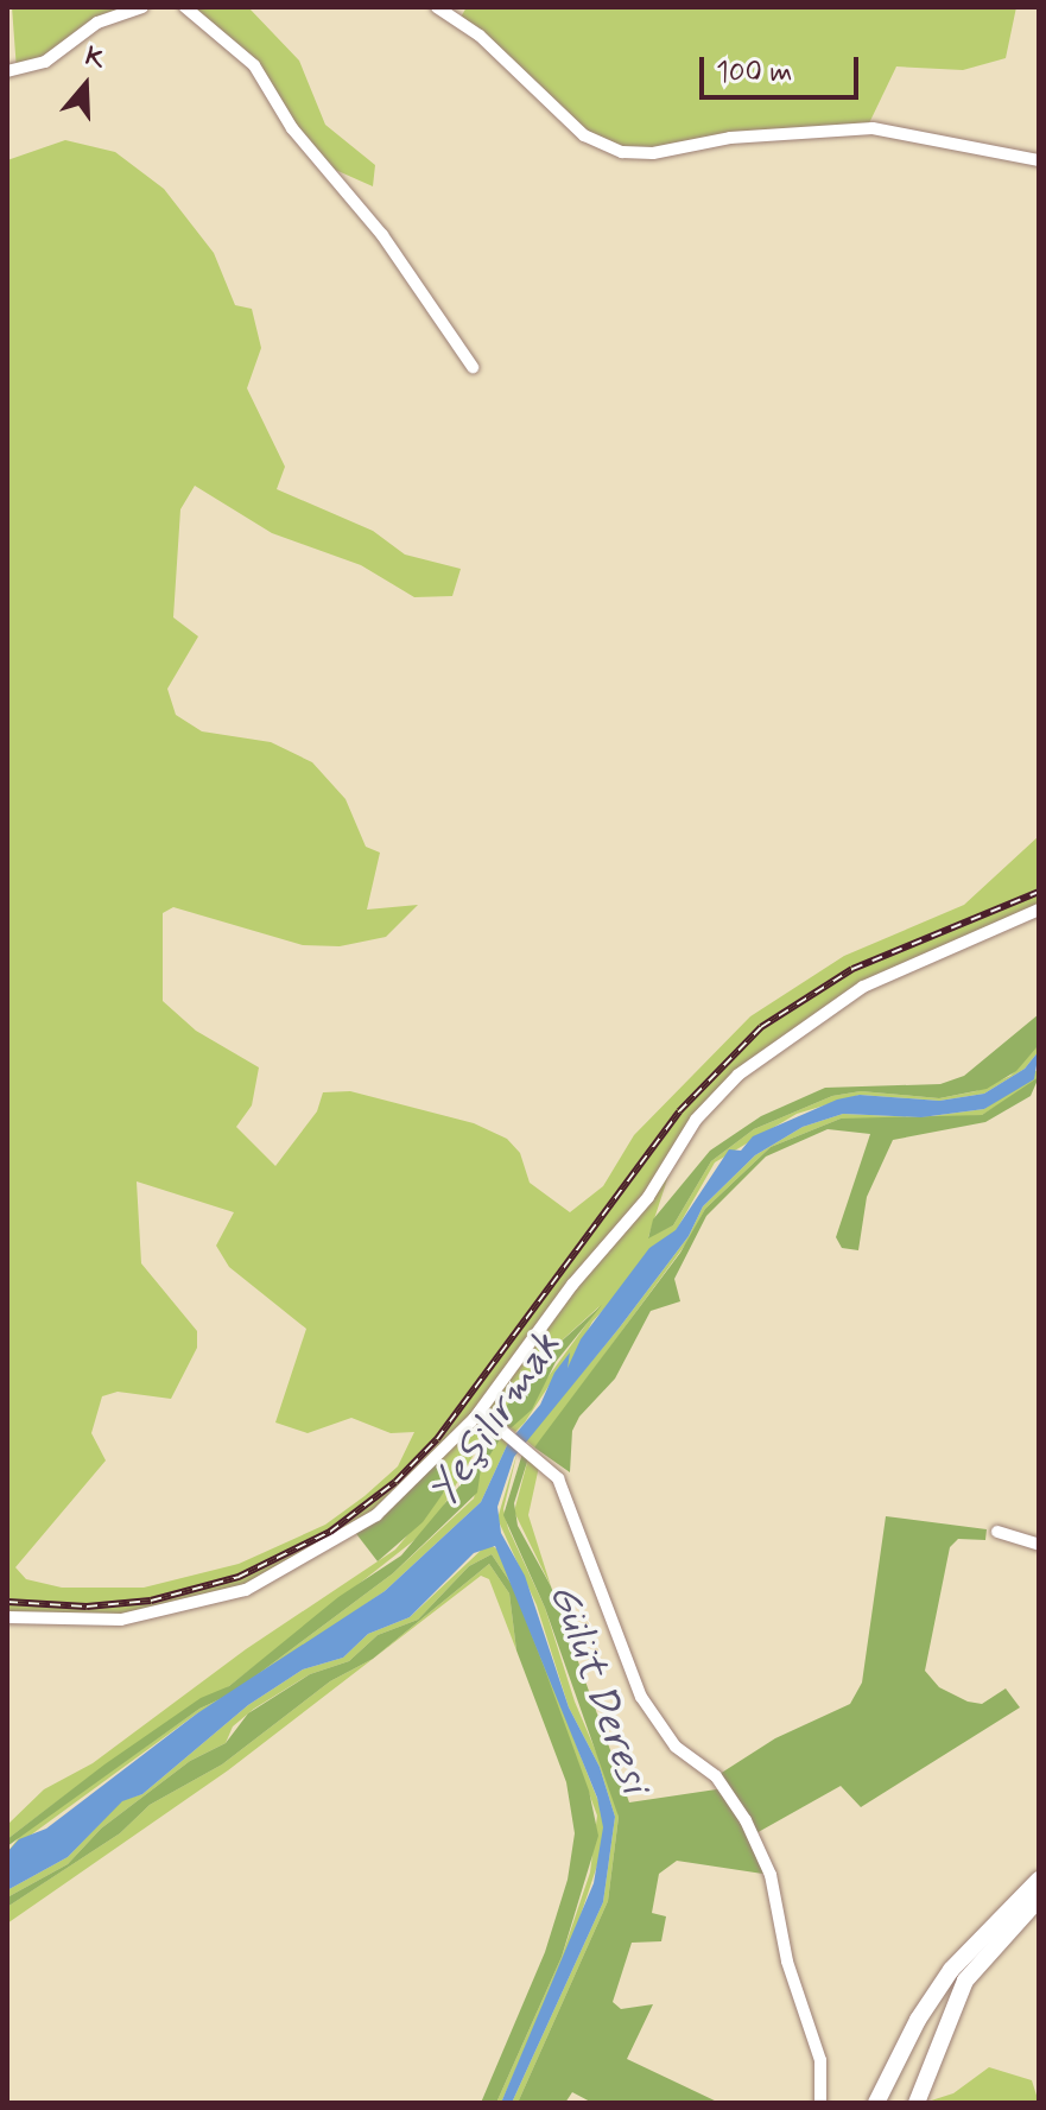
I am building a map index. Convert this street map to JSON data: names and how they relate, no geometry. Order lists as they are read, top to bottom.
{
  "water": ["Yeşilırmak", "Gülüt Deresi"],
  "scale_bar": "100 m",
  "north": "top"
}
